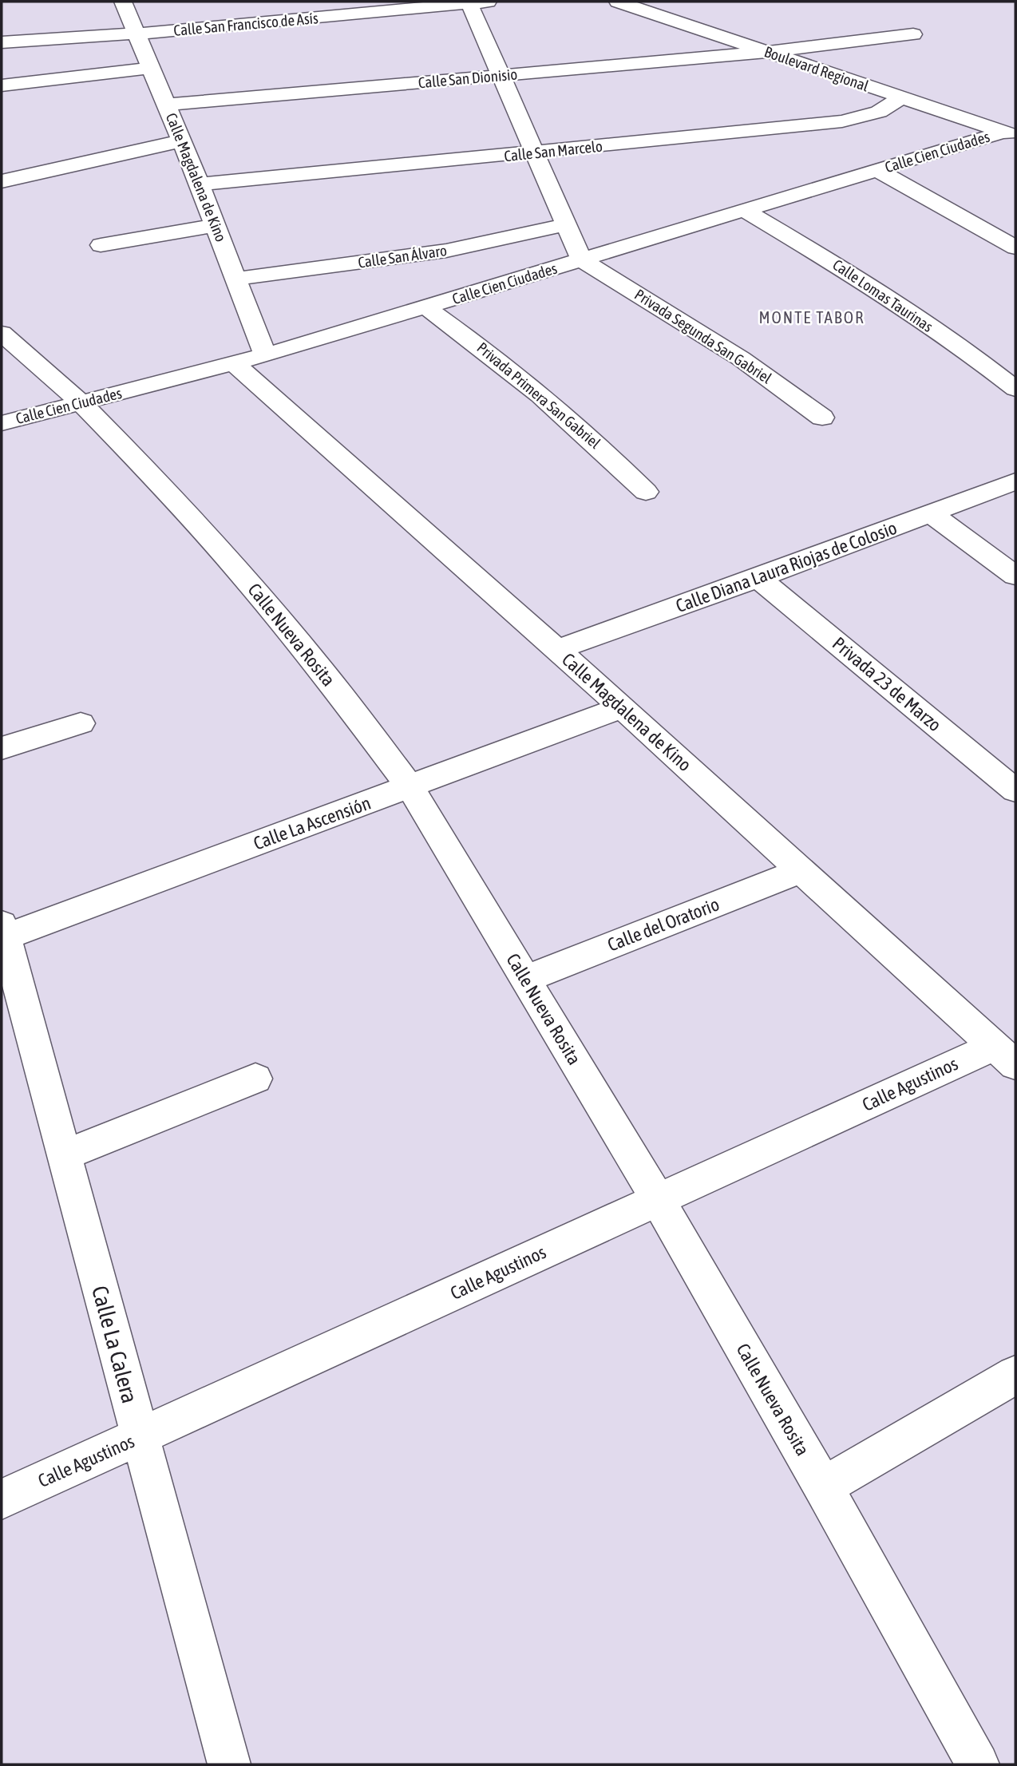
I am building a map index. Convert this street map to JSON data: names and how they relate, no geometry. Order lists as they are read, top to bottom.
{
  "streets": {
    "street": [
      "Calle San Francisco de Asís",
      "Boulevard Regional",
      "Calle San Dionisio",
      "Calle San Marcelo",
      "Calle Cien Ciudades",
      "Calle Magdalena de Kino",
      "Calle San Álvaro",
      "Calle Lomas Taurinas",
      "Privada Segunda San Gabriel",
      "Privada Primera San Gabriel",
      "Calle Diana Laura Riojas de Colosio",
      "Calle Nueva Rosita",
      "Privada 23 de Marzo",
      "Calle La Ascensión",
      "Calle del Oratorio",
      "Calle Agustinos",
      "Calle La Calera"
    ]
  },
  "crossings": [
    ["Calle San Francisco de Asís", "Calle Magdalena de Kino"],
    ["Boulevard Regional", "Calle San Dionisio"],
    ["Boulevard Regional", "Calle San Marcelo"],
    ["Boulevard Regional", "Calle Cien Ciudades"],
    ["Calle San Dionisio", "Calle Magdalena de Kino"],
    ["Calle San Marcelo", "Calle Magdalena de Kino"],
    ["Calle Cien Ciudades", "Calle Magdalena de Kino"],
    ["Calle Cien Ciudades", "Calle Lomas Taurinas"],
    ["Calle Cien Ciudades", "Privada Segunda San Gabriel"],
    ["Calle Cien Ciudades", "Privada Primera San Gabriel"],
    ["Calle Cien Ciudades", "Calle Nueva Rosita"],
    ["Calle Magdalena de Kino", "Calle San Álvaro"],
    ["Calle Magdalena de Kino", "Calle Diana Laura Riojas de Colosio"],
    ["Calle Magdalena de Kino", "Calle La Ascensión"],
    ["Calle Magdalena de Kino", "Calle del Oratorio"],
    ["Calle Magdalena de Kino", "Calle Agustinos"],
    ["Calle Diana Laura Riojas de Colosio", "Privada 23 de Marzo"],
    ["Calle Nueva Rosita", "Calle La Ascensión"],
    ["Calle Nueva Rosita", "Calle del Oratorio"],
    ["Calle Nueva Rosita", "Calle Agustinos"],
    ["Calle La Ascensión", "Calle La Calera"],
    ["Calle Agustinos", "Calle La Calera"]
  ],
  "districts": ["MONTE TABOR"]
}
